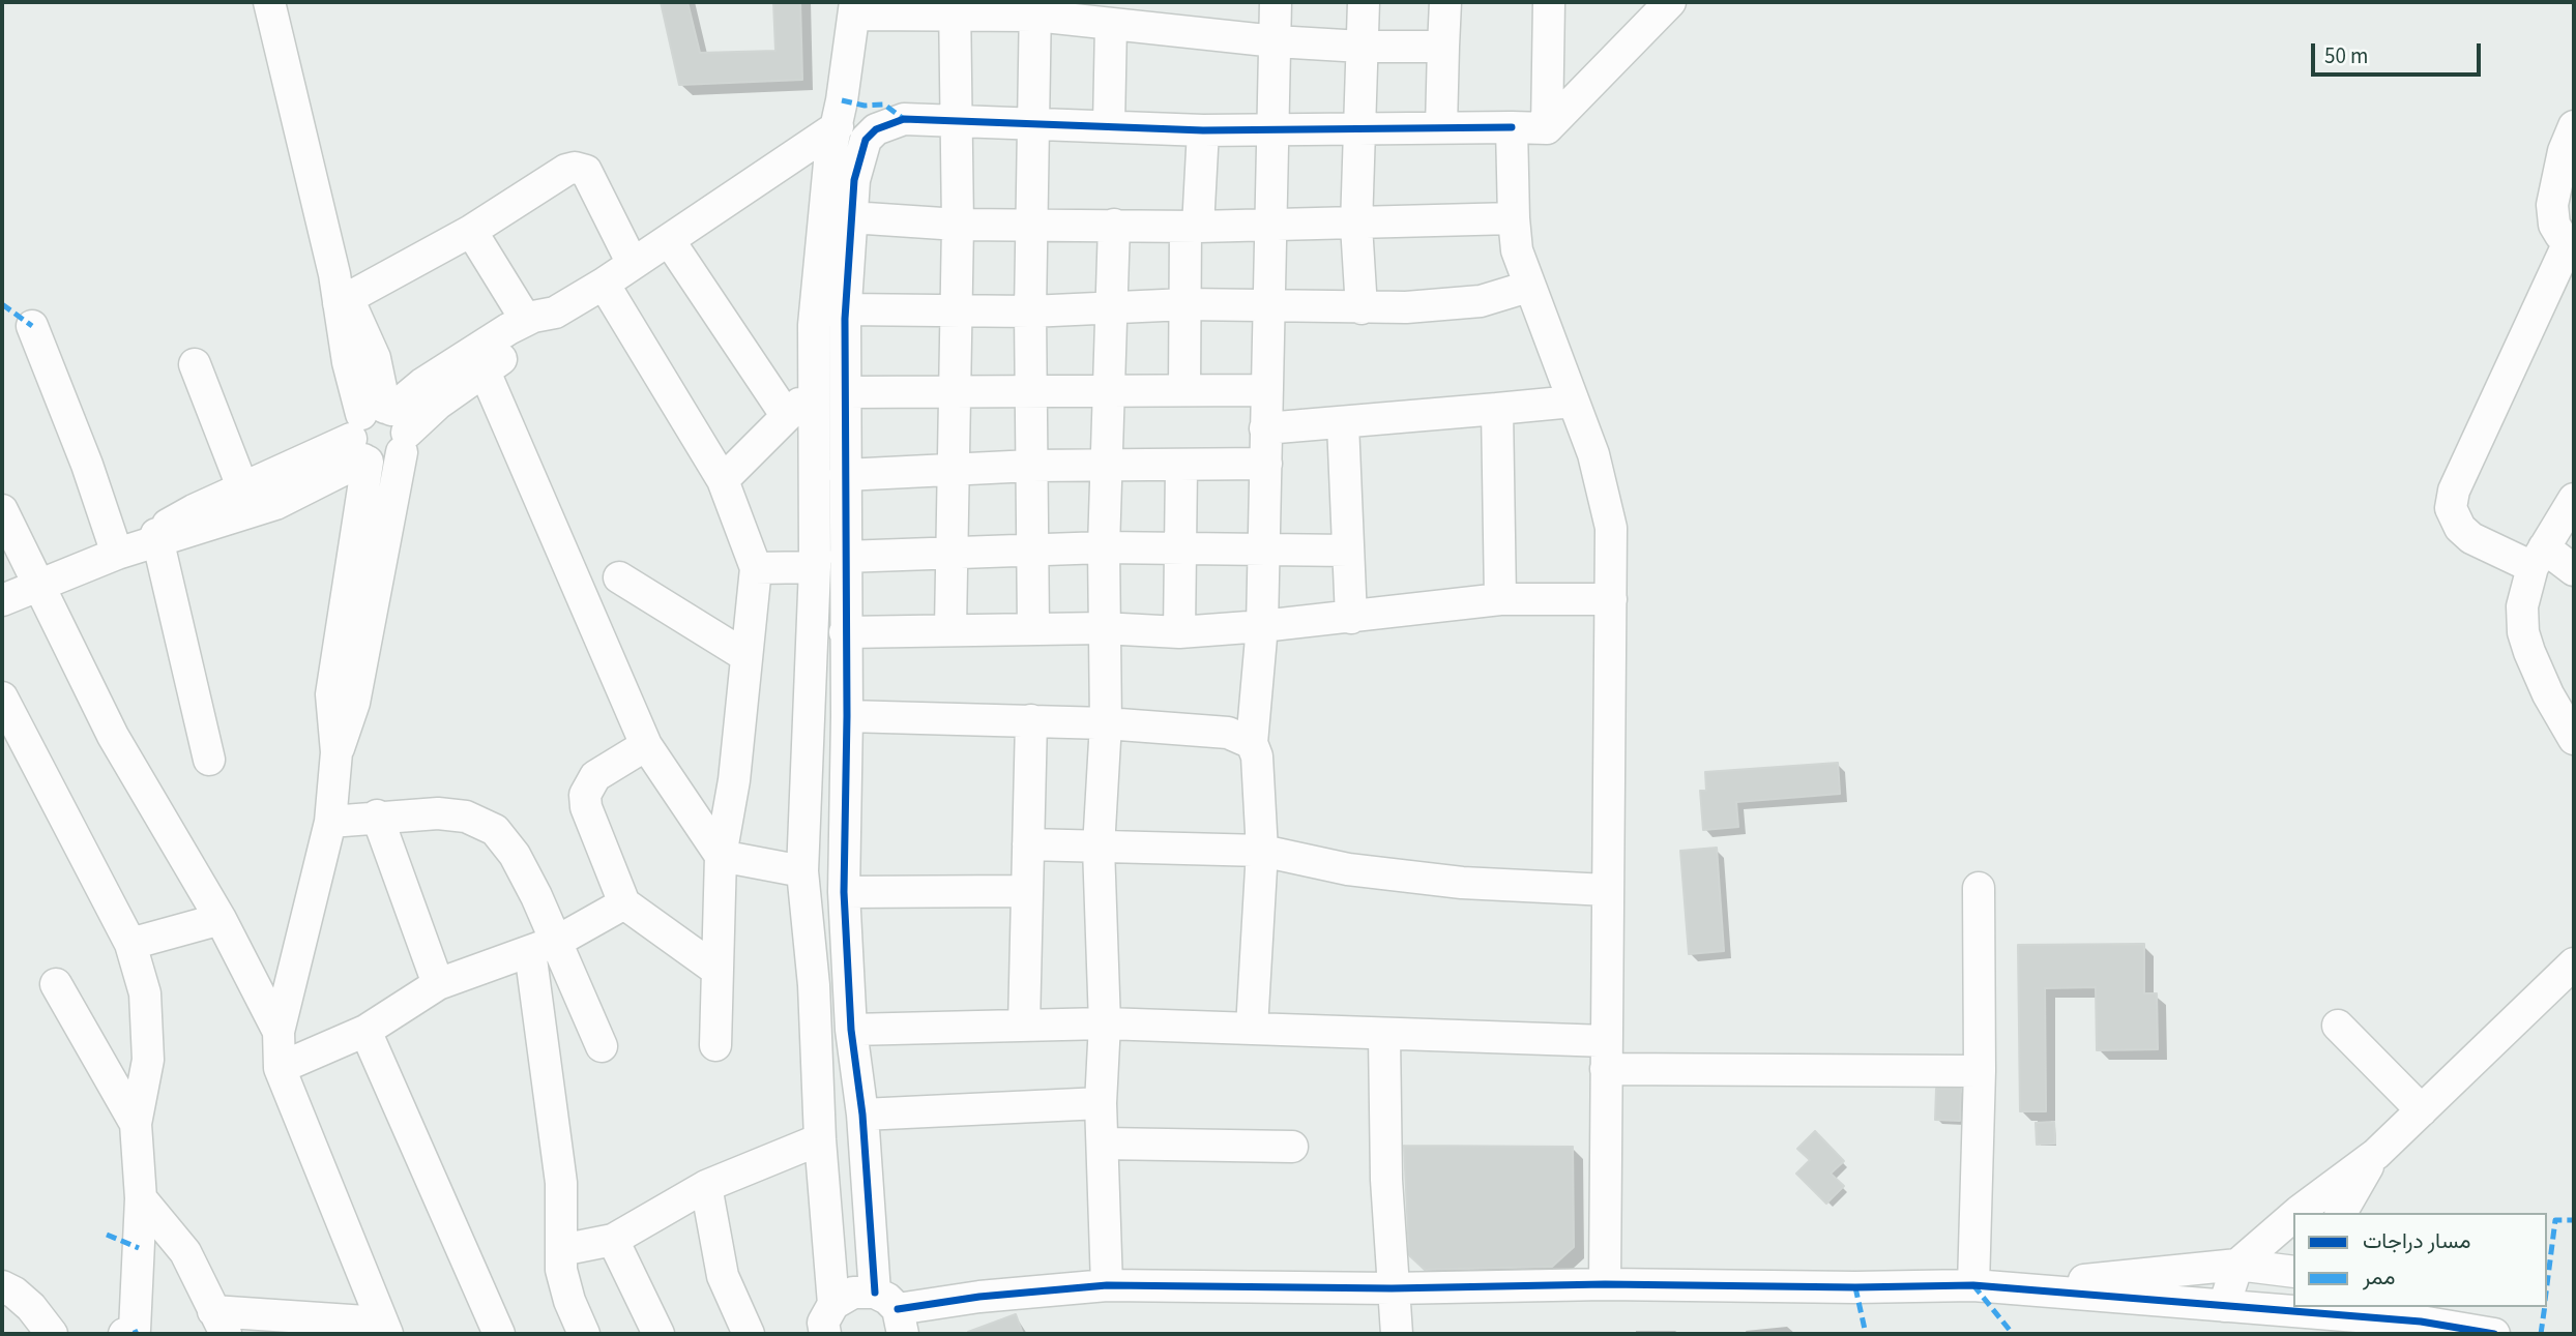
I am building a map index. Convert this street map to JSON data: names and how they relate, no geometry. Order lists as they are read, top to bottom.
{
  "legend": ["مسار دراجات", "ممر"],
  "scale_bar": "50 m"
}
